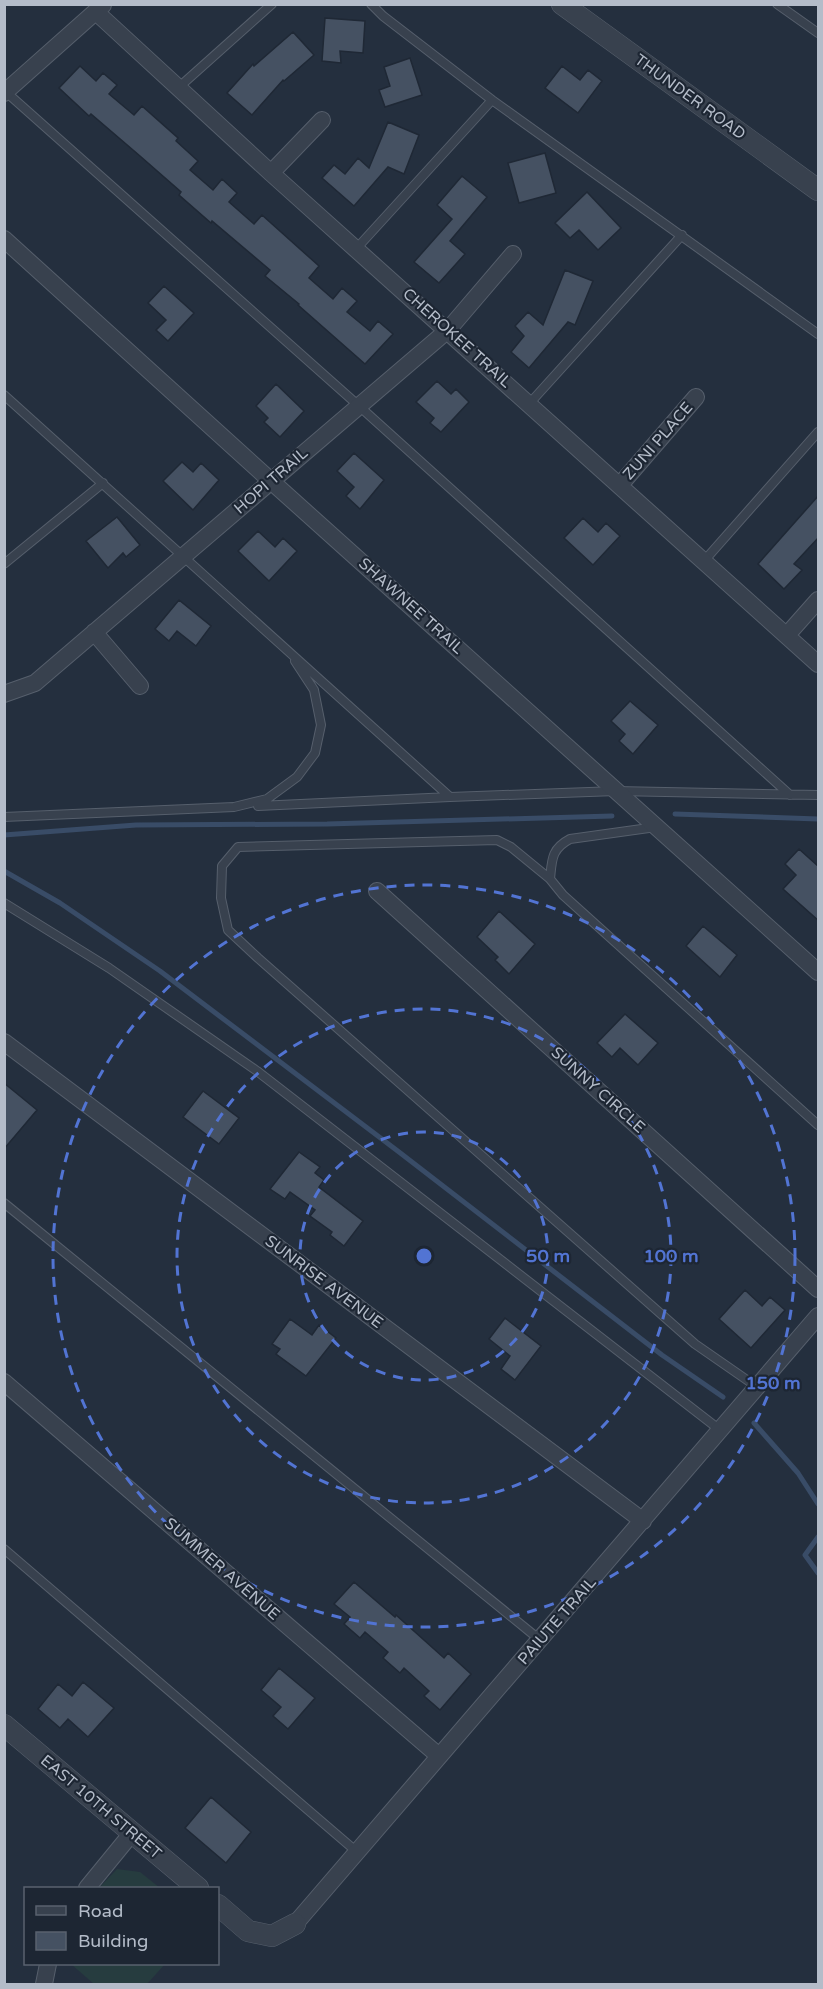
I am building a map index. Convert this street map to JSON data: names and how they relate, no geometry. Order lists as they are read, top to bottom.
{
  "streets": {
    "street": [
      "THUNDER ROAD",
      "CHEROKEE TRAIL",
      "ZUNI PLACE",
      "HOPI TRAIL",
      "SHAWNEE TRAIL",
      "SUNNY CIRCLE",
      "SUNRISE AVENUE",
      "SUMMER AVENUE",
      "PAIUTE TRAIL",
      "EAST 10TH STREET"
    ]
  },
  "crossings": [
    ["CHEROKEE TRAIL", "ZUNI PLACE"],
    ["CHEROKEE TRAIL", "HOPI TRAIL"],
    ["HOPI TRAIL", "SHAWNEE TRAIL"],
    ["SUNRISE AVENUE", "PAIUTE TRAIL"],
    ["SUMMER AVENUE", "PAIUTE TRAIL"]
  ],
  "legend": ["Road", "Building"],
  "rings": ["50 m", "100 m", "150 m"]
}
